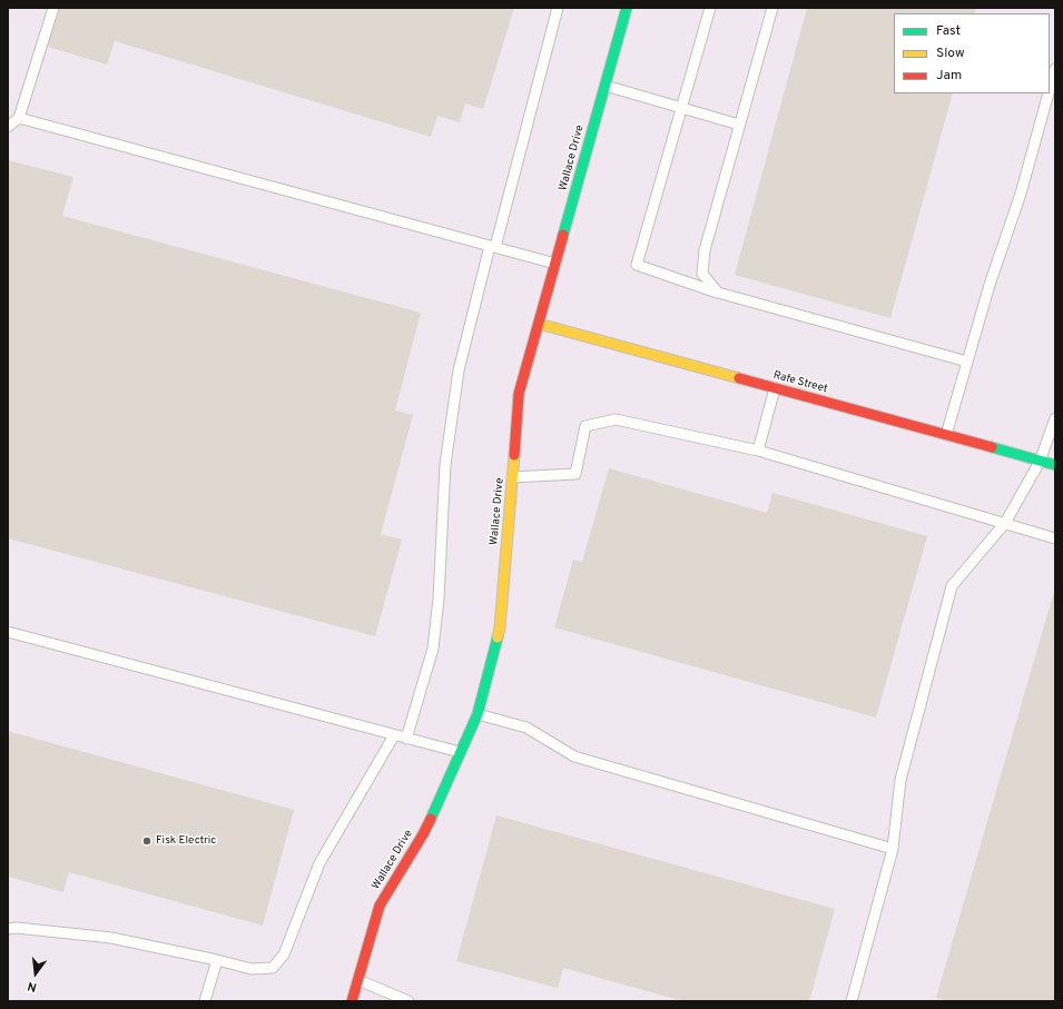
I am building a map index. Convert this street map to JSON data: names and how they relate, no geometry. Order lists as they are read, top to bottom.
{
  "streets": {
    "street": ["Wallace Drive", "Rafe Street"]
  },
  "crossings": [
    ["Wallace Drive", "Rafe Street"]
  ],
  "places": ["Fisk Electric"],
  "legend": ["Fast", "Slow", "Jam"],
  "north": "bottom"
}
